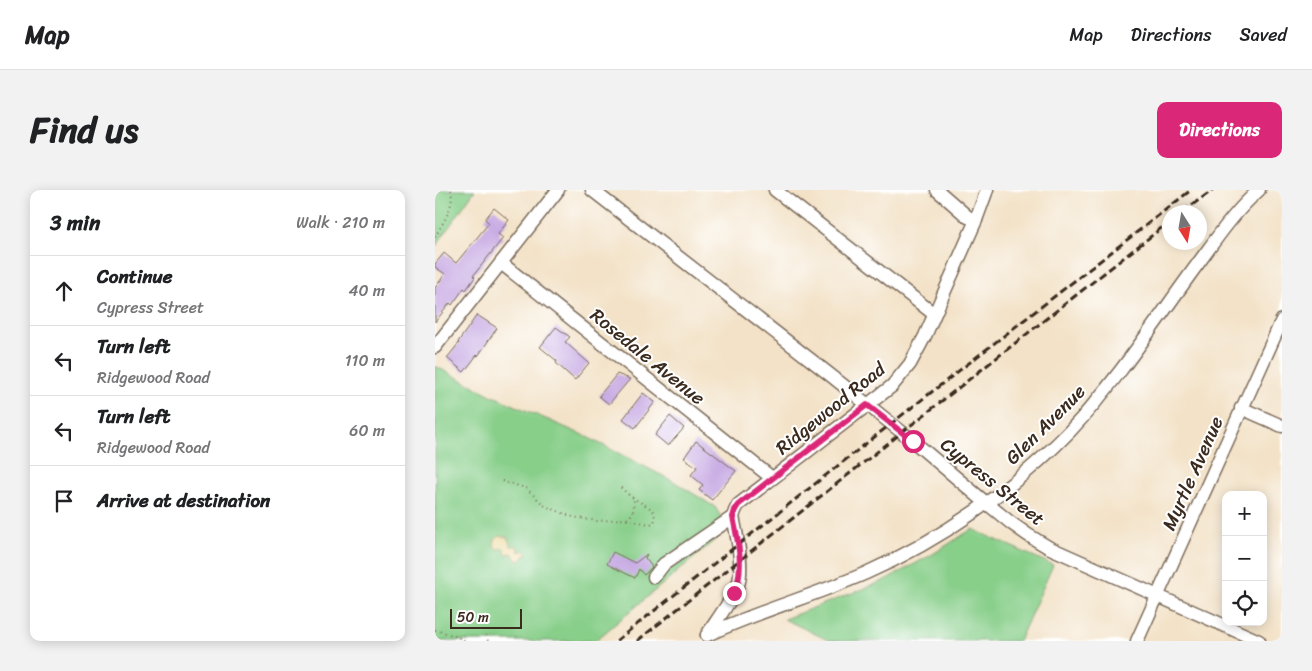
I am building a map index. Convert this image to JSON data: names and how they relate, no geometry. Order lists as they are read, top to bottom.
{
  "streets": {
    "street": [
      "Rosedale Avenue",
      "Ridgewood Road",
      "Glen Avenue",
      "Myrtle Avenue",
      "Cypress Street"
    ]
  },
  "crossings": [
    ["Rosedale Avenue", "Ridgewood Road"],
    ["Ridgewood Road", "Cypress Street"],
    ["Glen Avenue", "Cypress Street"],
    ["Myrtle Avenue", "Cypress Street"]
  ],
  "scale_bar": "50 m",
  "north": "bottom",
  "page": {
    "header": "Map",
    "nav": ["Map", "Directions", "Saved"],
    "title": "Find us",
    "buttons": "Directions",
    "heading": ["3 min", "Walk · 210 m"],
    "list": [
      ["Continue", "Cypress Street", "40 m"],
      ["Turn left", "Ridgewood Road", "110 m"],
      ["Turn left", "Ridgewood Road", "60 m"],
      "Arrive at destination"
    ],
    "map_buttons": ["+", "−"],
    "scale": "50 m"
  }
}
